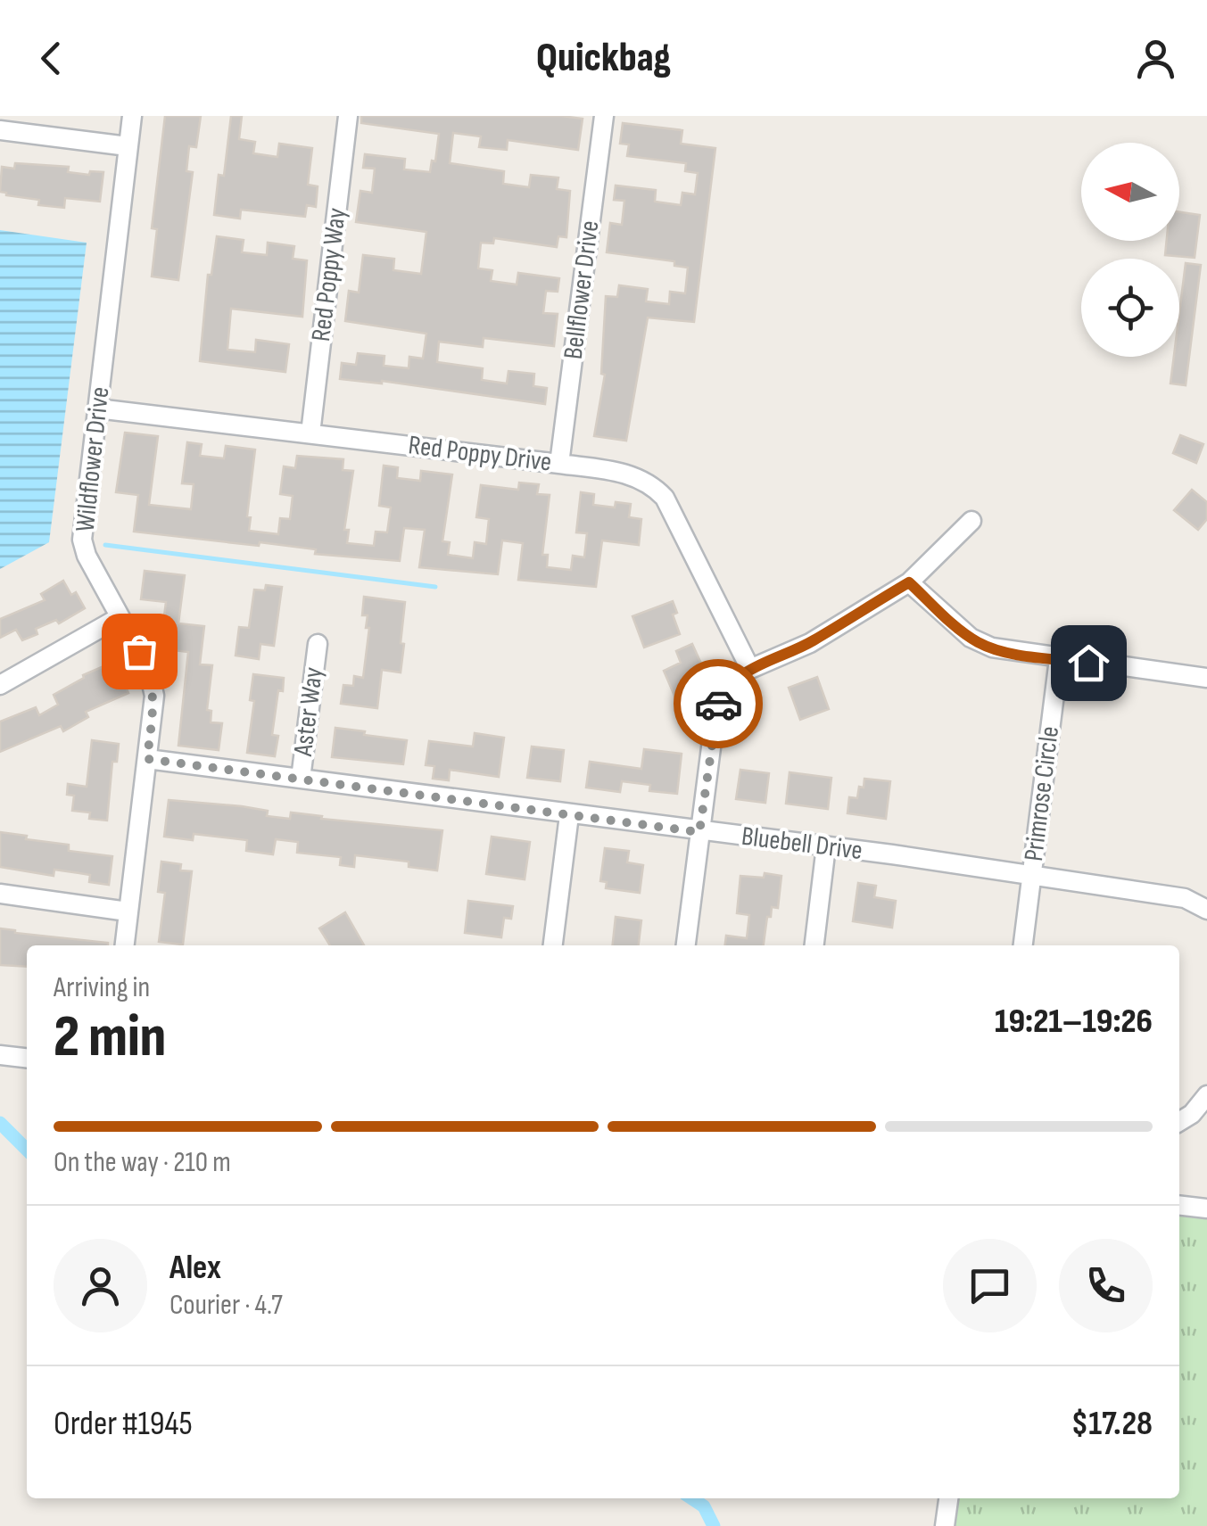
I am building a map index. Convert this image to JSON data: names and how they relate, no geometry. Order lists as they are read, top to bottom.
{
  "streets": {
    "street": [
      "Red Poppy Way",
      "Bellflower Drive",
      "Red Poppy Drive",
      "Wildflower Drive",
      "Aster Way",
      "Primrose Circle",
      "Bluebell Drive"
    ]
  },
  "crossings": [
    ["Red Poppy Way", "Red Poppy Drive"],
    ["Bellflower Drive", "Red Poppy Drive"],
    ["Red Poppy Drive", "Wildflower Drive"],
    ["Wildflower Drive", "Bluebell Drive"],
    ["Aster Way", "Bluebell Drive"],
    ["Primrose Circle", "Bluebell Drive"]
  ],
  "north": "left",
  "page": {
    "header": "Quickbag",
    "heading": ["2 min", "Arriving in", "19:21–19:26"],
    "panel": [
      "Alex",
      "Courier · 4.7",
      "Order #1945",
      "$17.28"
    ],
    "bar": "On the way · 210 m"
  }
}
